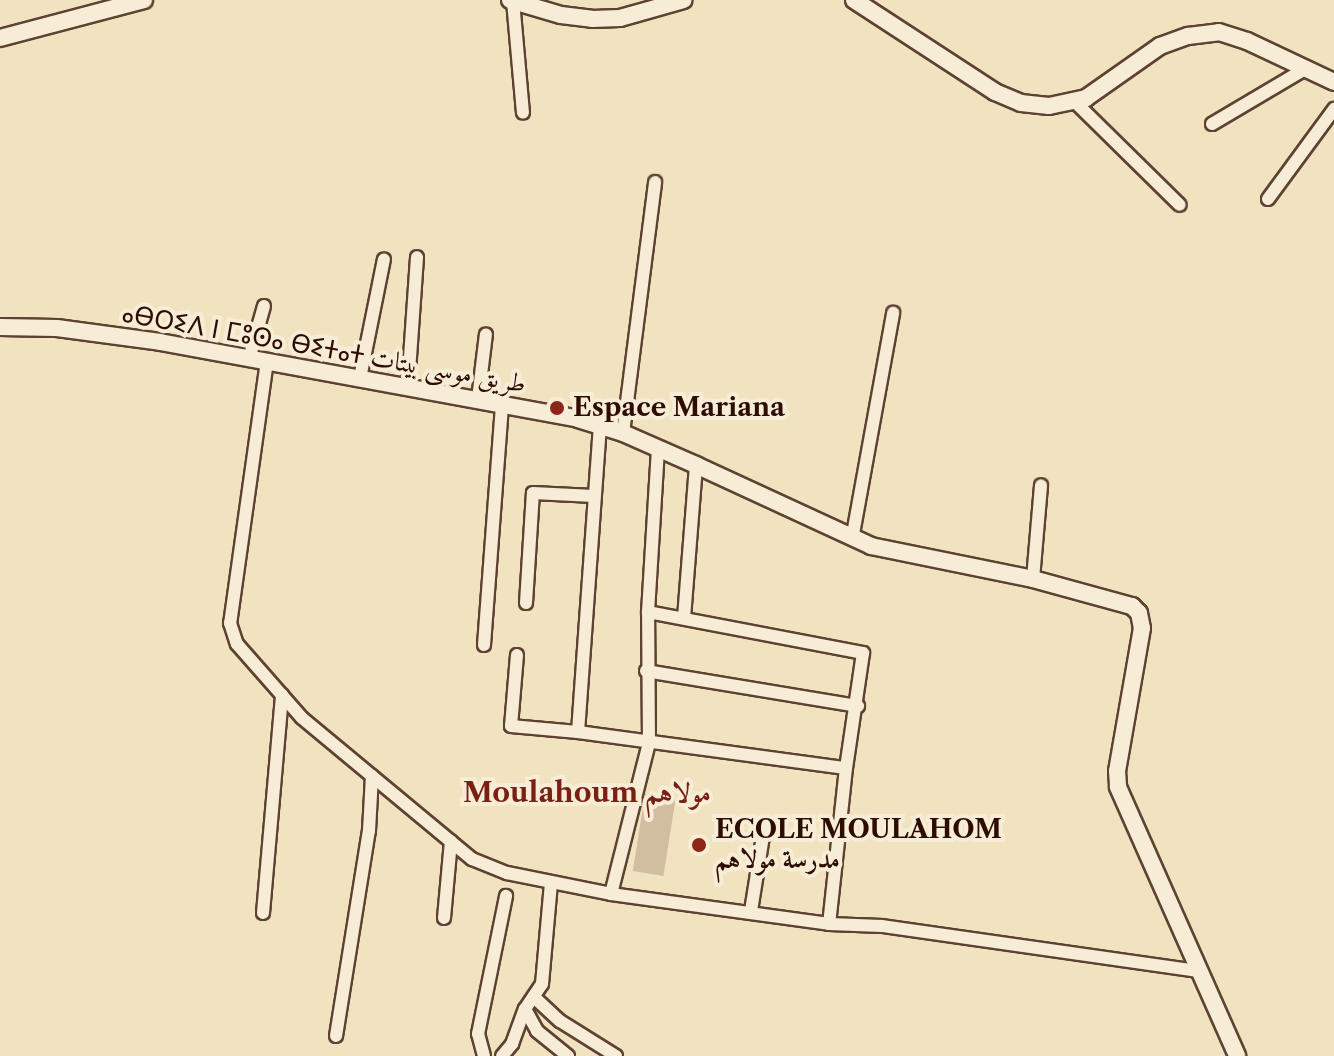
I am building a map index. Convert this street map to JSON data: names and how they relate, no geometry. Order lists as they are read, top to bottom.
{
  "streets": {
    "street": ["ⴰⴱⵔⵉⴷ ⵏ ⵎⵓⵙⴰ ⴱⵉⵜⴰⵜ طريق موسى بيتات"]
  },
  "districts": ["Moulahoum مولاهم"],
  "places": ["Espace Mariana", "ECOLE MOULAHOM مدرسة مولاهم"]
}
